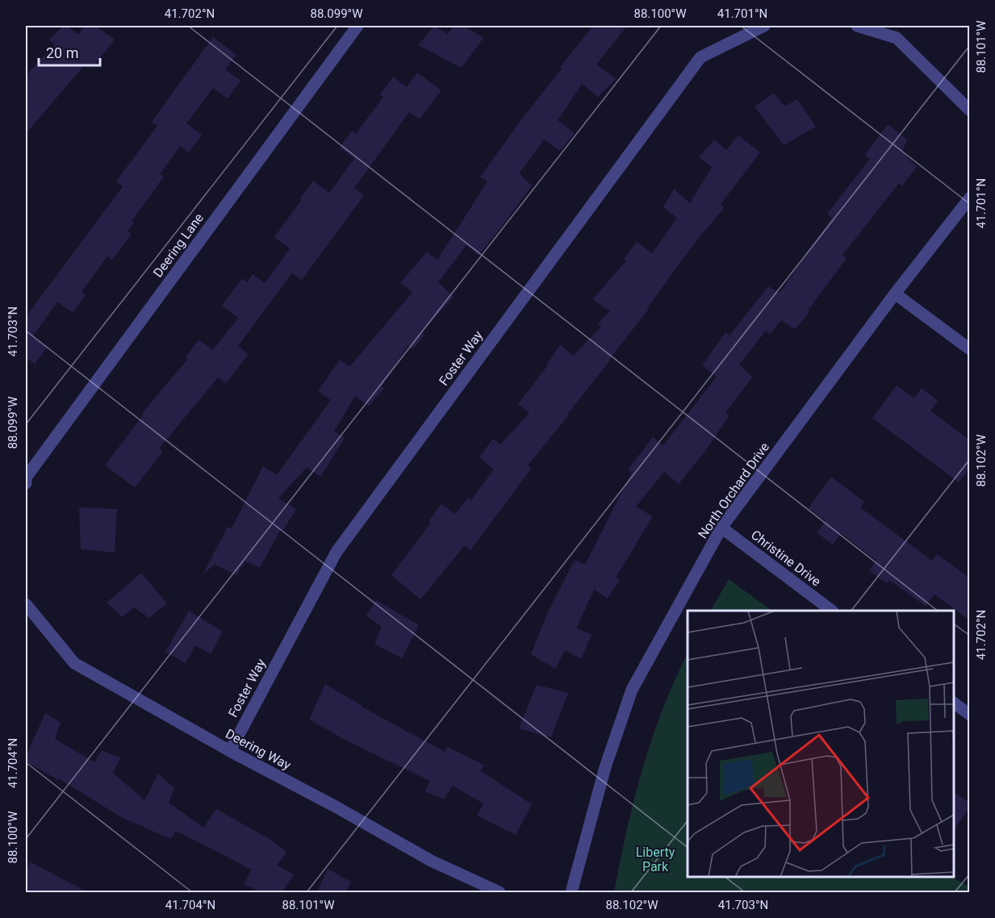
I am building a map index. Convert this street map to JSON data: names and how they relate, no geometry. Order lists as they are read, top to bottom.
{
  "streets": {
    "street": [
      "Deering Lane",
      "Foster Way",
      "North Orchard Drive",
      "Christine Drive",
      "Deering Way"
    ]
  },
  "crossings": [
    ["Foster Way", "Deering Way"],
    ["North Orchard Drive", "Christine Drive"]
  ],
  "parks": ["Liberty Park"],
  "scale_bar": "20 m",
  "coordinates": [
    "41.702°N",
    "88.099°W",
    "88.100°W",
    "41.701°N",
    "88.101°W",
    "41.703°N",
    "88.102°W",
    "41.704°N"
  ]
}
